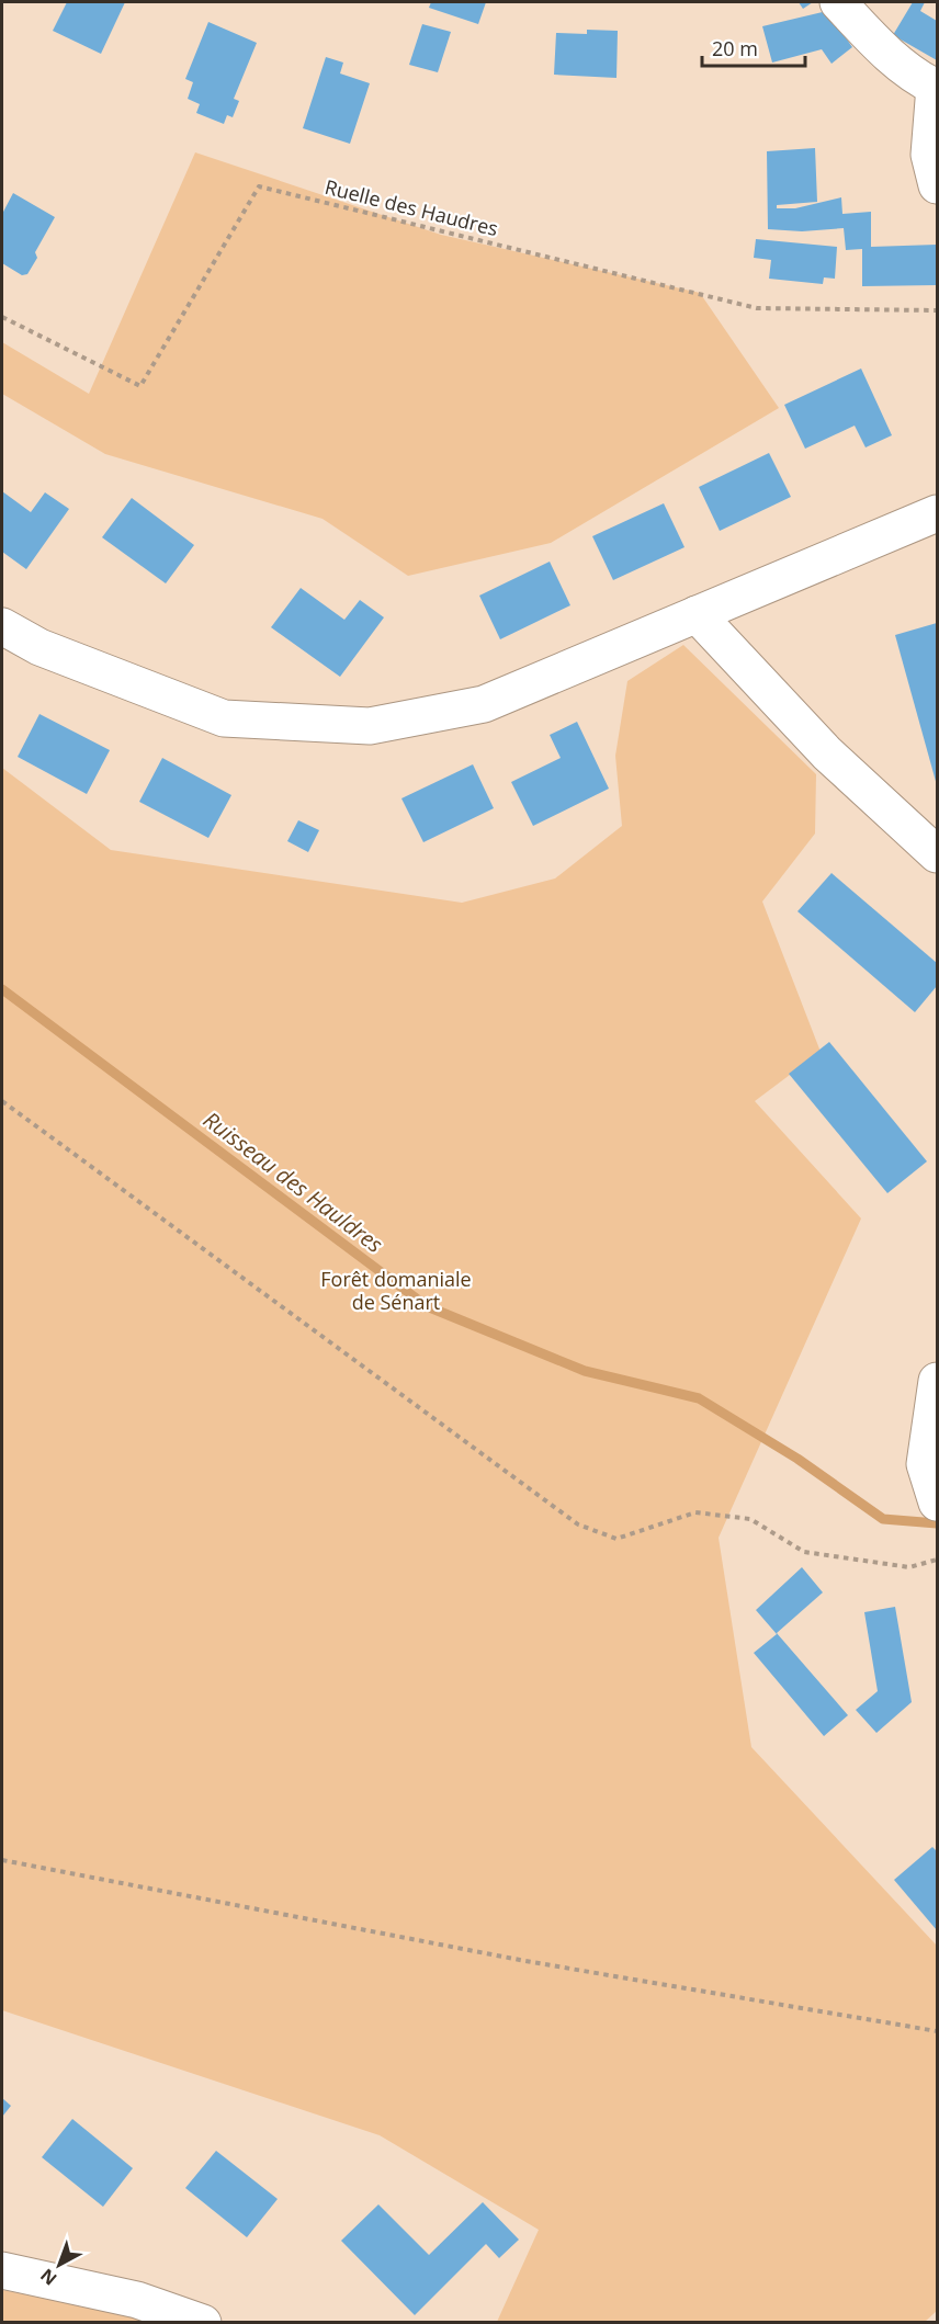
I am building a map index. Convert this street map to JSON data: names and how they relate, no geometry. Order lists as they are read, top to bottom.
{
  "streets": {
    "path": ["Ruelle des Haudres"]
  },
  "water": ["Ruisseau des Hauldres"],
  "parks": ["Forêt domaniale de Sénart"],
  "scale_bar": "20 m",
  "north": "bottom left"
}
